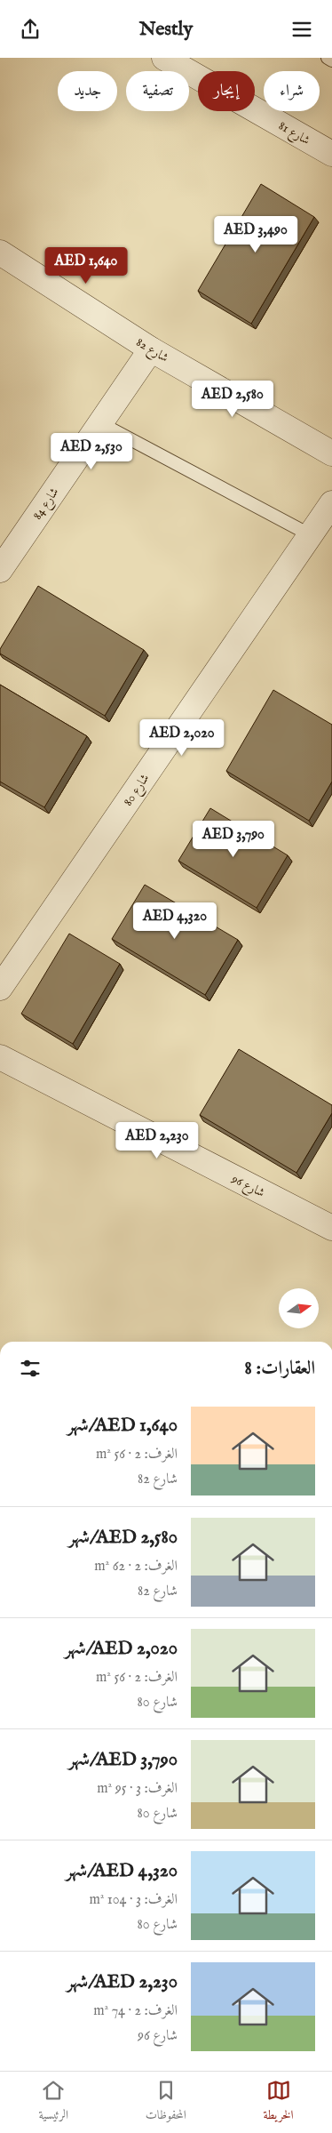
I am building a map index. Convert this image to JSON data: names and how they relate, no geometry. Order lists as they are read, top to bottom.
{
  "streets": {
    "street": [
      "شارع 81",
      "شارع 82",
      "شارع 84",
      "شارع 80",
      "شارع 96"
    ]
  },
  "crossings": [
    ["شارع 82", "شارع 84"]
  ],
  "north": "right",
  "page": {
    "header": "Nestly",
    "chip": [
      "شراء",
      "إيجار",
      "تصفية",
      "جديد"
    ],
    "price": [
      "AED 3,490",
      "AED 1,640",
      "AED 2,580",
      "AED 2,530",
      "AED 2,020",
      "AED 3,790",
      "AED 4,320",
      "AED 2,230"
    ],
    "heading": "العقارات: 8",
    "list": [
      {
        "name": "AED 1,640/شهر",
        "note": "الغرف: 2 · 56 m² · شارع 82"
      },
      {
        "name": "AED 2,580/شهر",
        "note": "الغرف: 2 · 62 m² · شارع 82"
      },
      {
        "name": "AED 2,020/شهر",
        "note": "الغرف: 2 · 56 m² · شارع 80"
      },
      {
        "name": "AED 3,790/شهر",
        "note": "الغرف: 3 · 95 m² · شارع 80"
      },
      {
        "name": "AED 4,320/شهر",
        "note": "الغرف: 3 · 104 m² · شارع 80"
      },
      {
        "name": "AED 2,230/شهر",
        "note": "الغرف: 2 · 74 m² · شارع 96"
      }
    ],
    "tabs": ["الخريطة", "المحفوظات", "الرئيسية"]
  }
}
